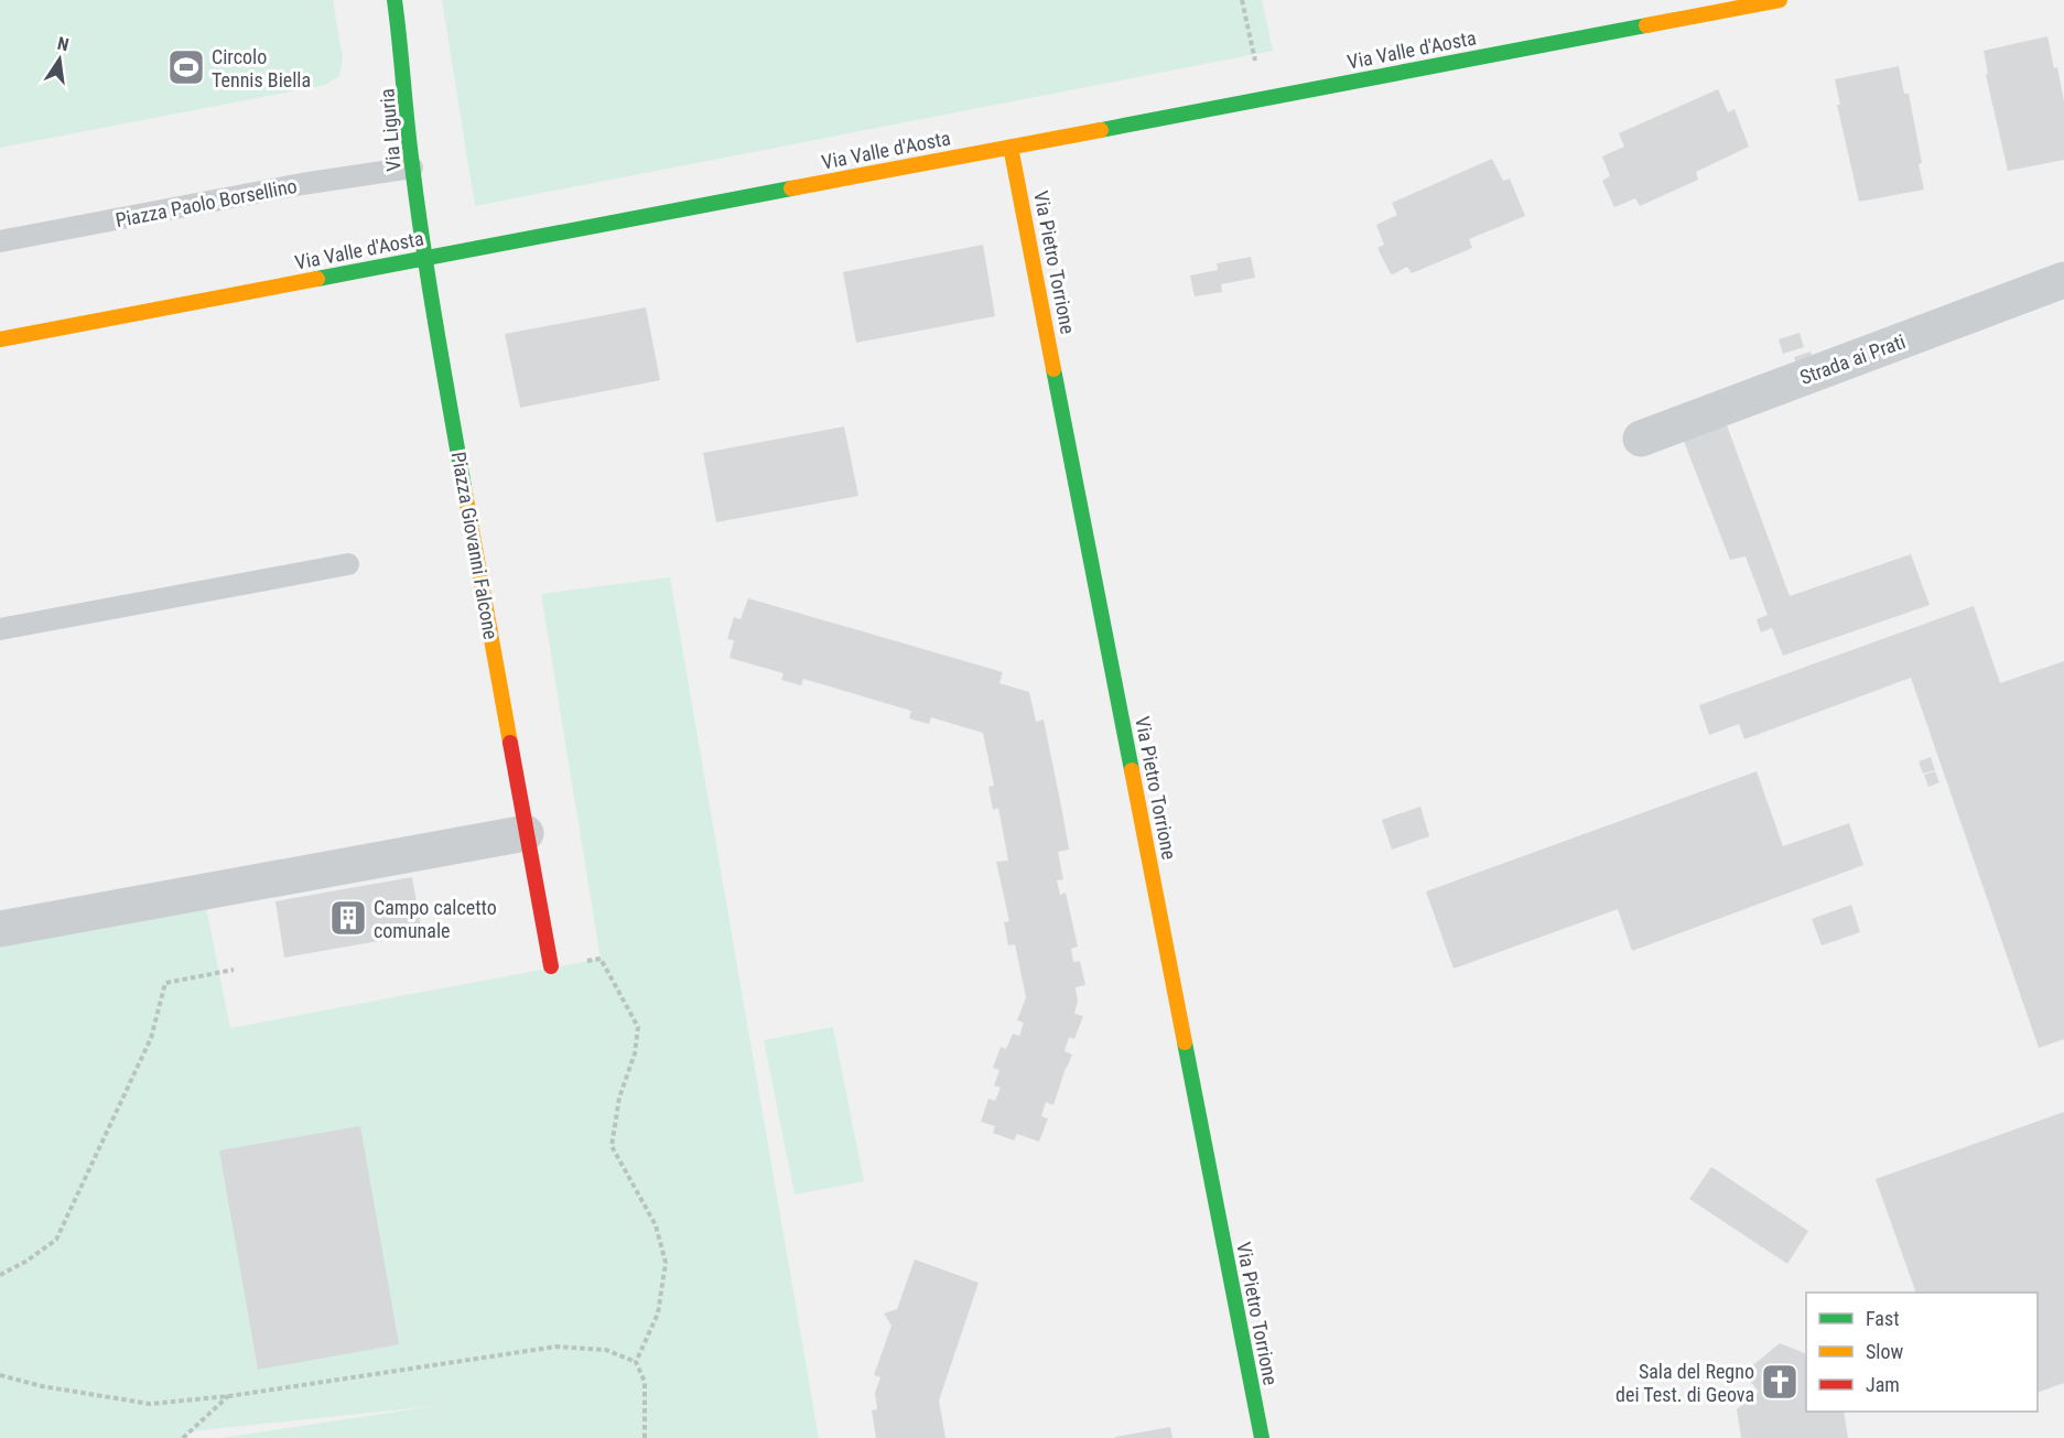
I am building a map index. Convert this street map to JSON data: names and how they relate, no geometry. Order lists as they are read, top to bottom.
{
  "streets": {
    "street": [
      "Via Valle d'Aosta",
      "Via Liguria",
      "Via Pietro Torrione",
      "Strada ai Prati",
      "Piazza Giovanni Falcone"
    ],
    "lane": ["Piazza Paolo Borsellino"]
  },
  "crossings": [
    ["Via Valle d'Aosta", "Via Liguria"],
    ["Via Valle d'Aosta", "Via Pietro Torrione"],
    ["Via Valle d'Aosta", "Piazza Giovanni Falcone"],
    ["Via Liguria", "Piazza Paolo Borsellino"],
    ["Via Liguria", "Piazza Giovanni Falcone"]
  ],
  "places": {
    "sports": ["Circolo Tennis Biella"],
    "building": ["Campo calcetto comunale"],
    "church": ["Sala del Regno dei Test. di Geova"]
  },
  "legend": ["Fast", "Slow", "Jam"],
  "north": "top"
}
